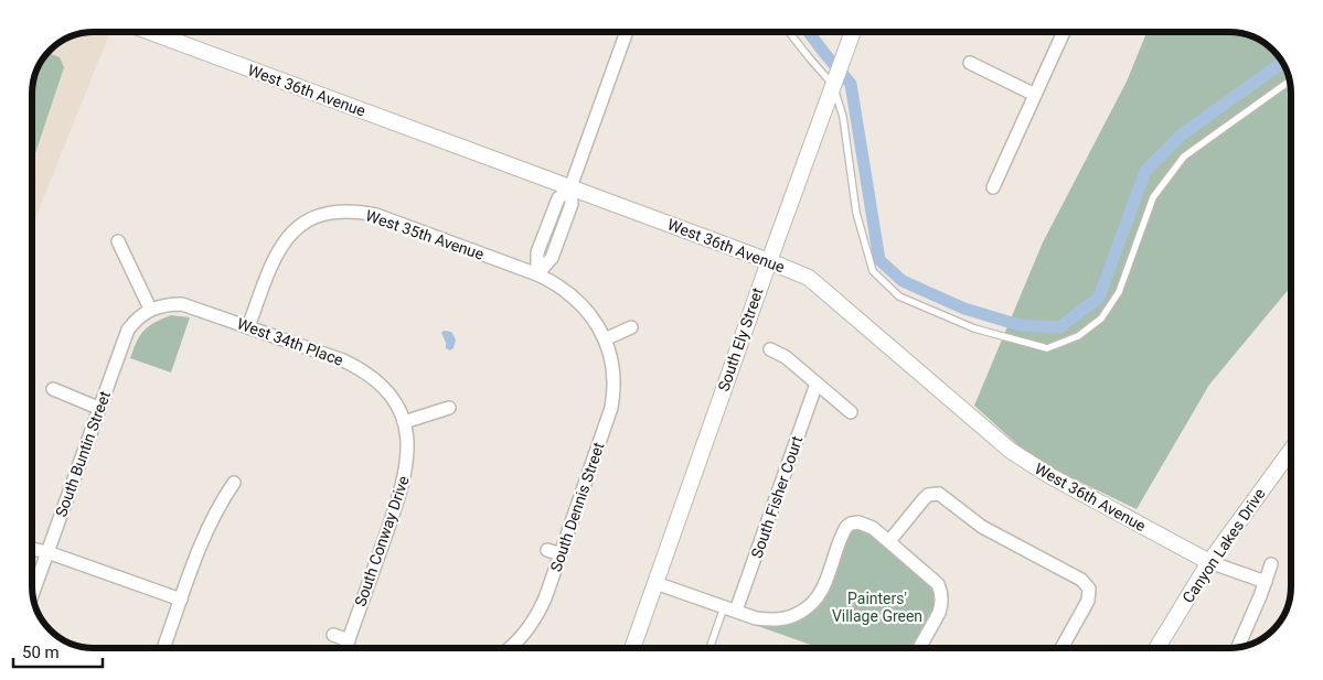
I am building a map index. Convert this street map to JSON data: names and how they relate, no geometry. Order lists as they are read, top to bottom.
{
  "streets": {
    "street": [
      "West 36th Avenue",
      "West 35th Avenue",
      "South Ely Street",
      "West 34th Place",
      "South Buntin Street",
      "South Fisher Court",
      "South Dennis Street",
      "South Conway Drive",
      "Canyon Lakes Drive"
    ]
  },
  "crossings": [
    ["West 36th Avenue", "South Ely Street"],
    ["West 36th Avenue", "Canyon Lakes Drive"],
    ["West 35th Avenue", "West 34th Place"],
    ["West 35th Avenue", "South Dennis Street"],
    ["West 34th Place", "South Buntin Street"],
    ["West 34th Place", "South Conway Drive"]
  ],
  "parks": ["Painters' Village Green"],
  "scale_bar": "50 m"
}
